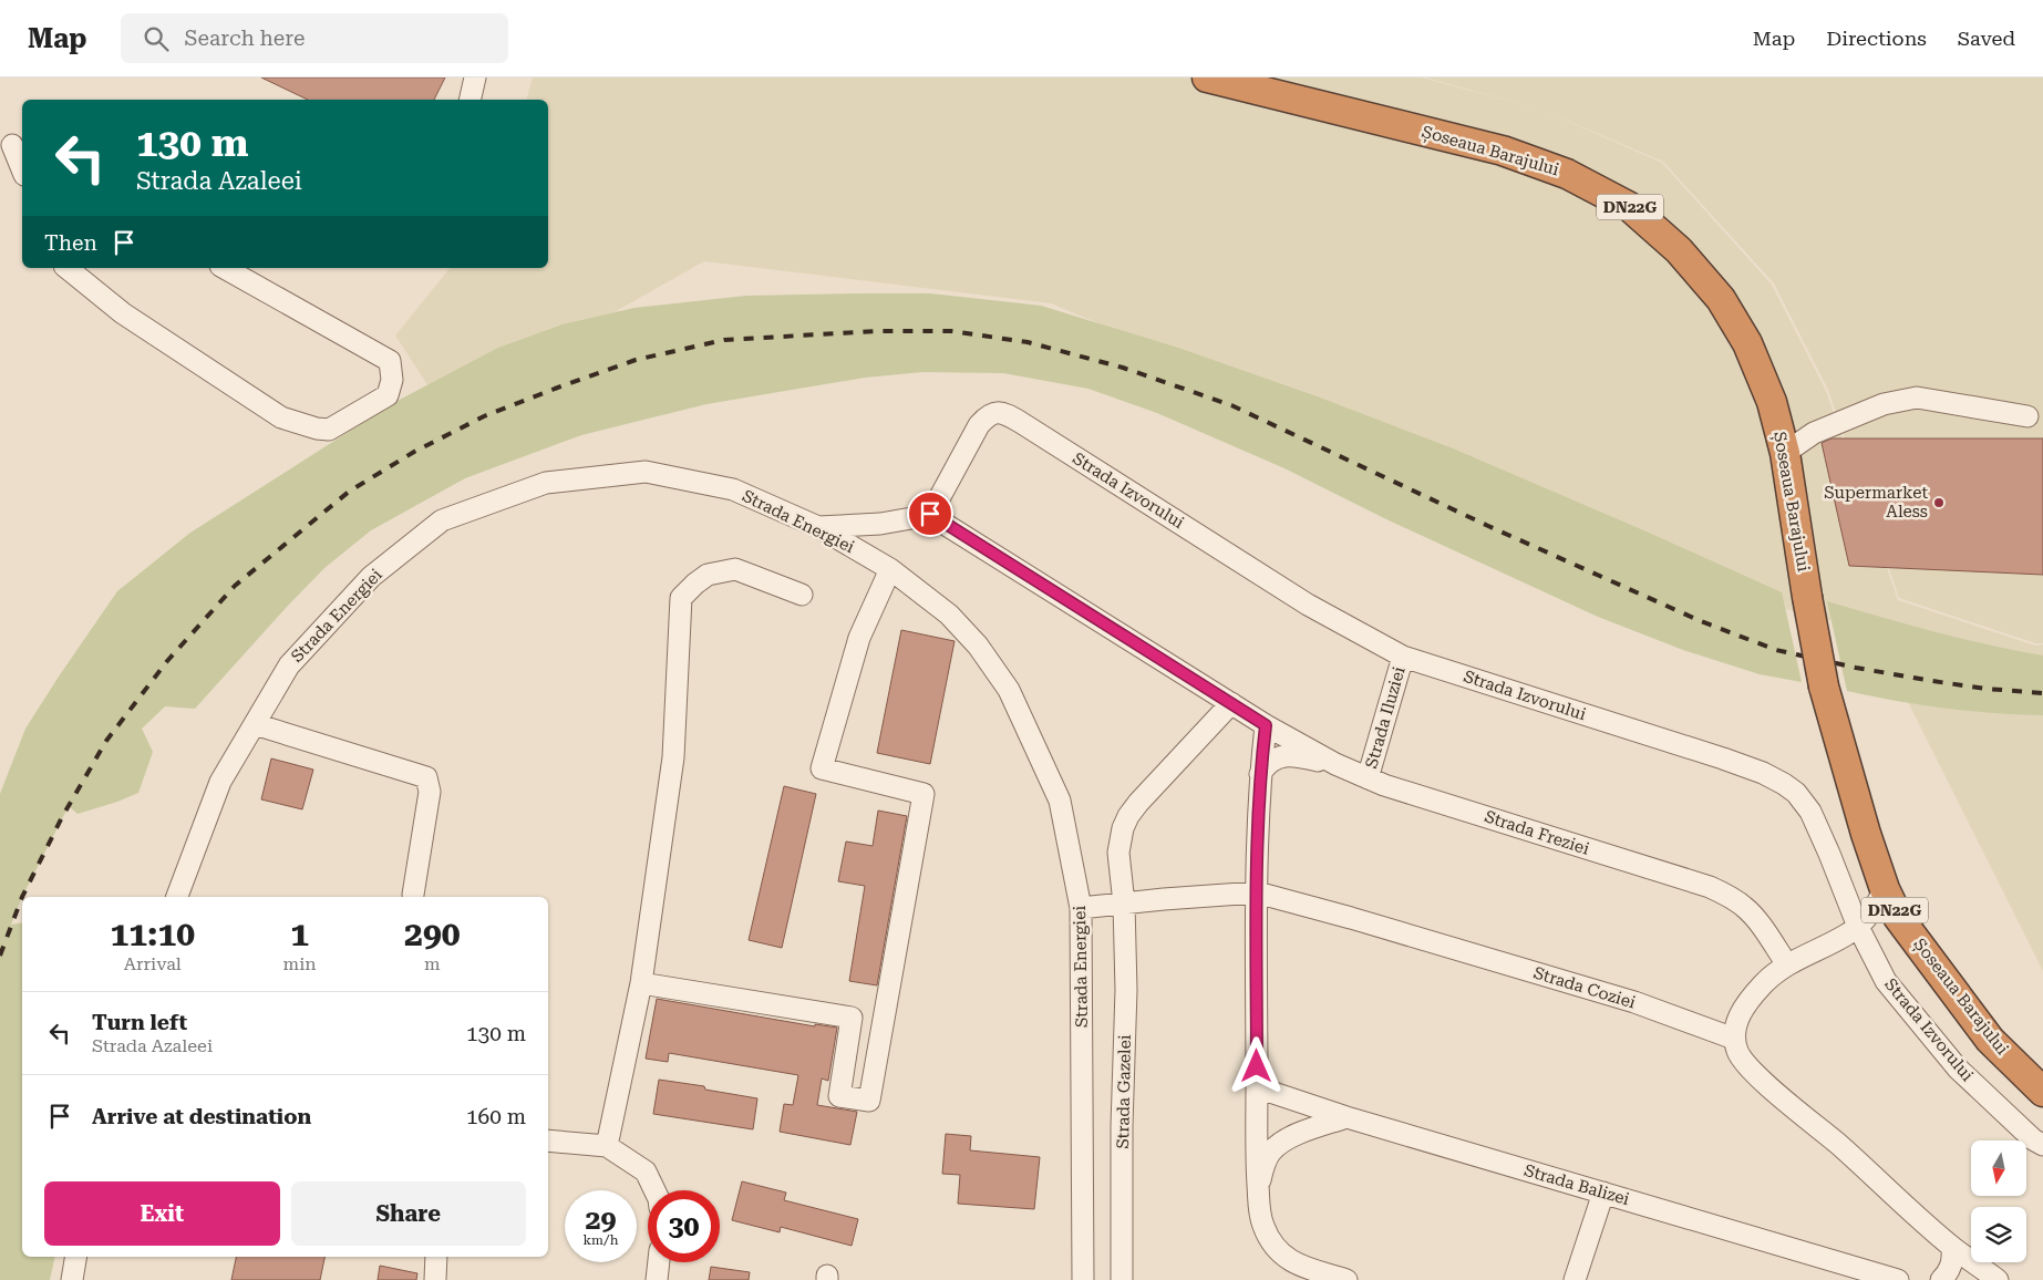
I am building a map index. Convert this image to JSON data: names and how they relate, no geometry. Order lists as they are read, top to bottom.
{
  "streets": {
    "highway": ["Șoseaua Barajului", "DN22G"],
    "street": [
      "Strada Izvorului",
      "Strada Energiei",
      "Strada Iluziei",
      "Strada Freziei",
      "Strada Coziei",
      "Strada Gazelei",
      "Strada Balizei"
    ]
  },
  "crossings": [
    ["Strada Izvorului", "Strada Iluziei"],
    ["Strada Izvorului", "Strada Freziei"],
    ["Strada Energiei", "Strada Coziei"],
    ["Strada Iluziei", "Strada Freziei"],
    ["Strada Freziei", "Strada Gazelei"],
    ["Strada Coziei", "Strada Gazelei"]
  ],
  "places": ["Supermarket Aless"],
  "north": "bottom",
  "page": {
    "header": "Map",
    "search": "Search here",
    "nav": ["Map", "Directions", "Saved"],
    "turn": ["130 m", "Strada Azaleei"],
    "then": "Then",
    "eta": [
      "11:10",
      "Arrival",
      "1",
      "min",
      "290",
      "m"
    ],
    "list": [
      {
        "name": "Turn left",
        "note": "Strada Azaleei",
        "value": "130 m"
      },
      {
        "name": "Arrive at destination",
        "value": "160 m"
      }
    ],
    "buttons": ["Exit", "Share"],
    "speed": "29 km/h",
    "limit": "30"
  }
}
